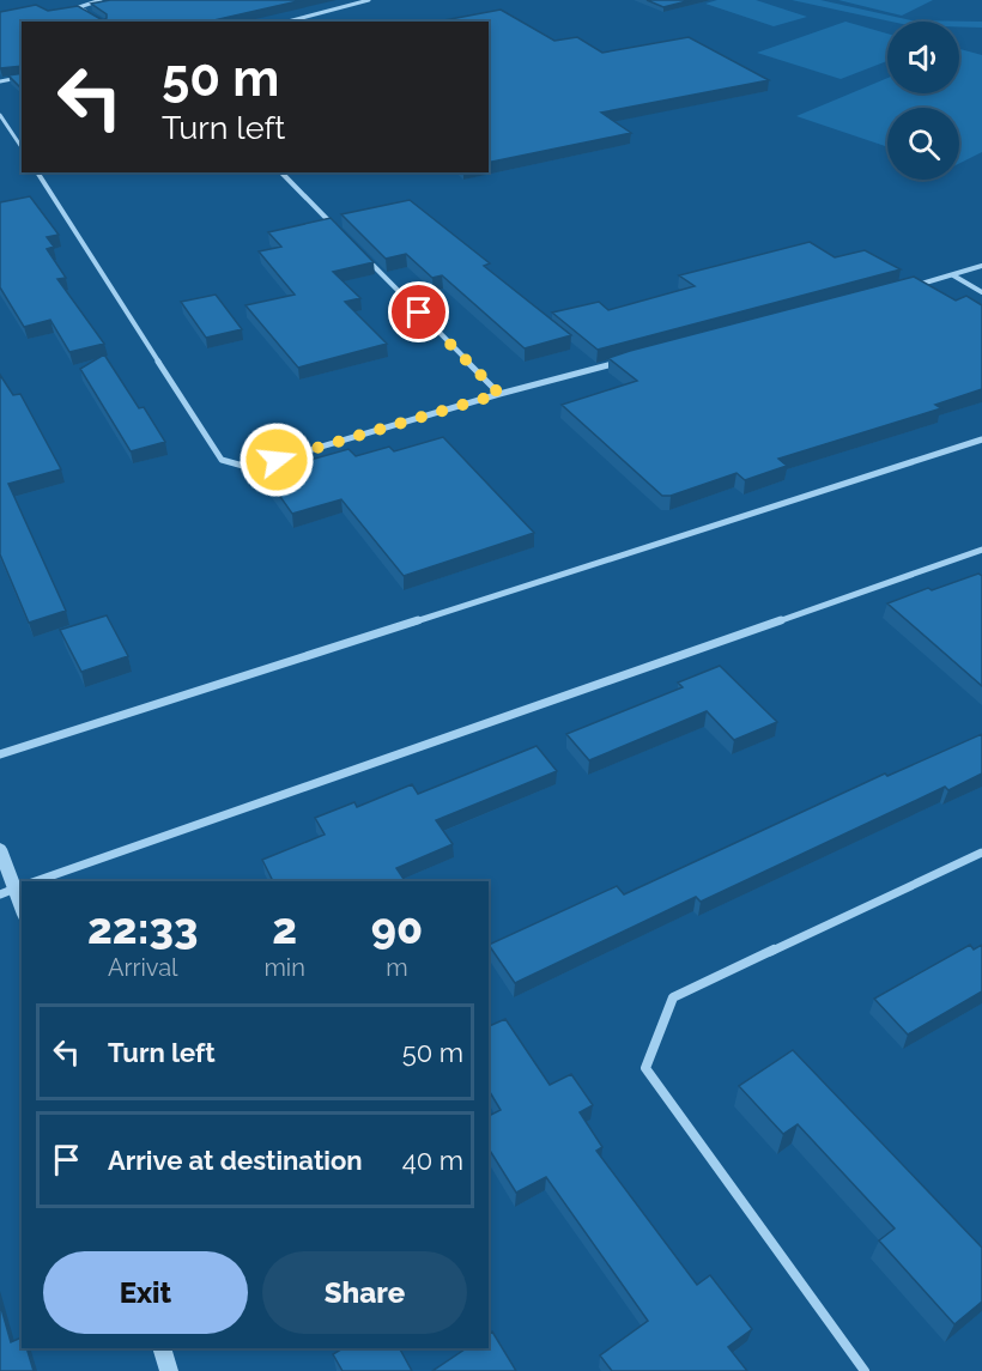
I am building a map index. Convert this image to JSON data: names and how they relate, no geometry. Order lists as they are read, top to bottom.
{
  "page": {
    "turn": ["50 m", "Turn left"],
    "eta": [
      "22:33",
      "Arrival",
      "2",
      "min",
      "90",
      "m"
    ],
    "list": [
      {
        "name": "Turn left",
        "value": "50 m"
      },
      {
        "name": "Arrive at destination",
        "value": "40 m"
      }
    ],
    "buttons": ["Exit", "Share"]
  }
}
